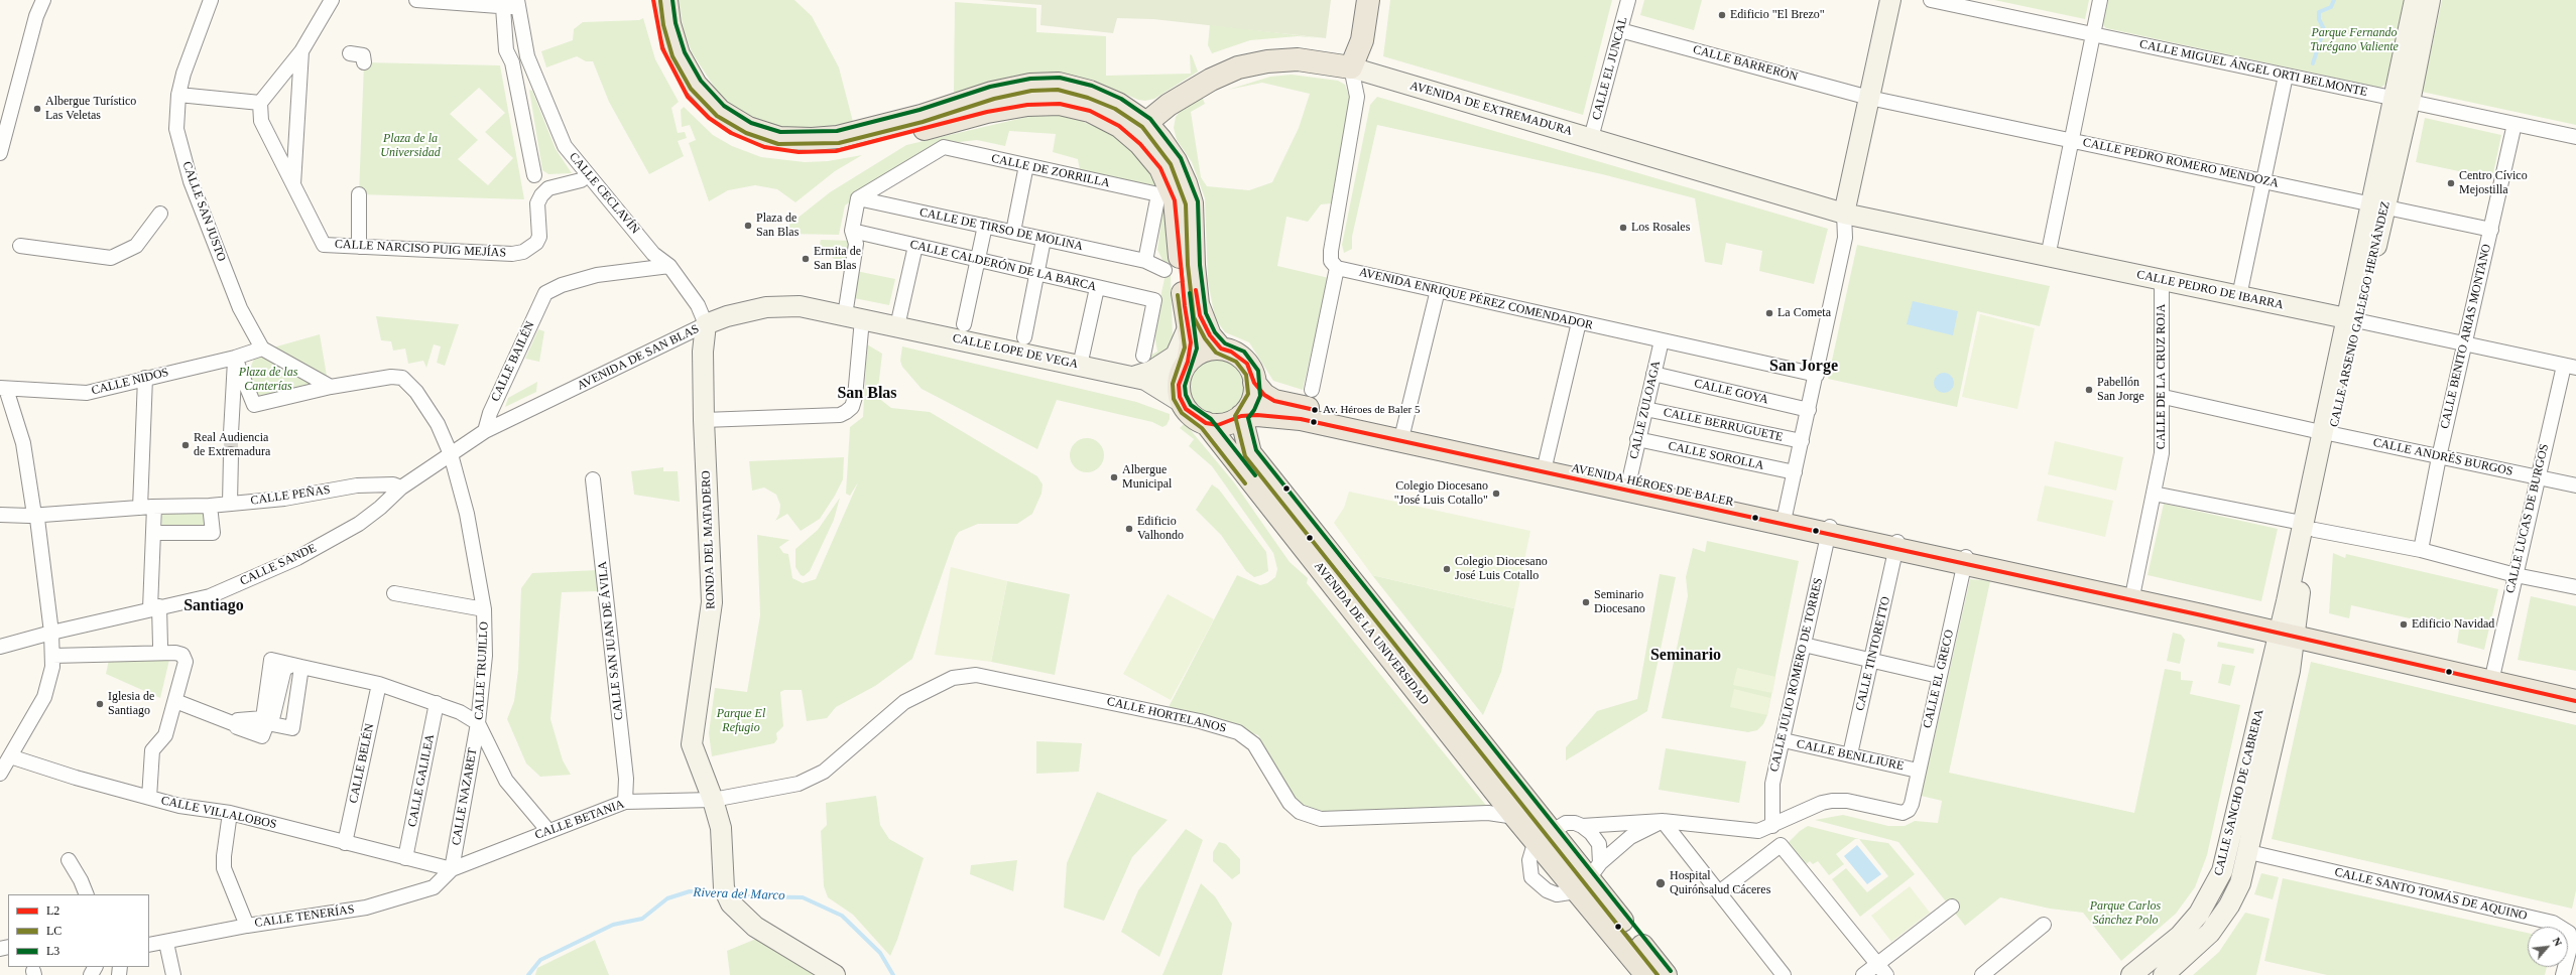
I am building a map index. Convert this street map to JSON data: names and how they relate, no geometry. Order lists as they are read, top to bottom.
{
  "streets": {
    "main road": ["AVENIDA DE EXTREMADURA", "AVENIDA HÉROES DE BALER", "AVENIDA DE LA UNIVERSIDAD"],
    "street": [
      "CALLE BARRERÓN",
      "CALLE EL JUNCAL",
      "CALLE MIGUEL ÁNGEL ORTI BELMONTE",
      "CALLE PEDRO ROMERO MENDOZA",
      "CALLE DE ZORRILLA",
      "CALLE CECLAVÍN",
      "CALLE SAN JUSTO",
      "CALLE DE TIRSO DE MOLINA",
      "CALLE NARCISO PUIG MEJÍAS",
      "CALLE CALDERÓN DE LA BARCA",
      "CALLE PEDRO DE IBARRA",
      "AVENIDA ENRIQUE PÉREZ COMENDADOR",
      "CALLE ARSENIO GALLEGO HERNÁNDEZ",
      "CALLE BENITO ARIAS MONTANO",
      "CALLE LOPE DE VEGA",
      "AVENIDA DE SAN BLAS",
      "CALLE BAILÉN",
      "CALLE DE LA CRUZ ROJA",
      "CALLE NIDOS",
      "CALLE GOYA",
      "CALLE ZULOAGA",
      "CALLE BERRUGUETE",
      "CALLE SOROLLA",
      "CALLE ANDRÉS BURGOS",
      "CALLE PEÑAS",
      "CALLE LUCAS DE BURGOS",
      "RONDA DEL MATADERO",
      "CALLE SANDE",
      "CALLE SAN JUAN DE ÁVILA",
      "CALLE TINTORETTO",
      "CALLE TRUJILLO",
      "CALLE JULIO ROMERO DE TORRES",
      "CALLE EL GRECO",
      "CALLE HORTELANOS",
      "CALLE BENLLIURE",
      "CALLE BELÉN",
      "CALLE GALILEA",
      "CALLE SANCHO DE CABRERA",
      "CALLE NAZARET",
      "CALLE VILLALOBOS",
      "CALLE BETANIA",
      "CALLE SANTO TOMÁS DE AQUINO",
      "CALLE TENERÍAS"
    ]
  },
  "crossings": [
    ["CALLE BARRERÓN", "CALLE EL JUNCAL"],
    ["CALLE BARRERÓN", "CALLE PEDRO ROMERO MENDOZA"],
    ["CALLE EL JUNCAL", "AVENIDA DE EXTREMADURA"],
    ["CALLE MIGUEL ÁNGEL ORTI BELMONTE", "CALLE ARSENIO GALLEGO HERNÁNDEZ"],
    ["CALLE MIGUEL ÁNGEL ORTI BELMONTE", "CALLE BENITO ARIAS MONTANO"],
    ["AVENIDA DE EXTREMADURA", "CALLE PEDRO DE IBARRA"],
    ["CALLE PEDRO ROMERO MENDOZA", "CALLE ARSENIO GALLEGO HERNÁNDEZ"],
    ["CALLE PEDRO ROMERO MENDOZA", "CALLE BENITO ARIAS MONTANO"],
    ["CALLE DE ZORRILLA", "CALLE DE TIRSO DE MOLINA"],
    ["CALLE CECLAVÍN", "CALLE NARCISO PUIG MEJÍAS"],
    ["CALLE CECLAVÍN", "AVENIDA DE SAN BLAS"],
    ["CALLE CECLAVÍN", "CALLE BAILÉN"],
    ["CALLE CECLAVÍN", "RONDA DEL MATADERO"],
    ["CALLE PEDRO DE IBARRA", "CALLE ARSENIO GALLEGO HERNÁNDEZ"],
    ["CALLE PEDRO DE IBARRA", "CALLE BENITO ARIAS MONTANO"],
    ["CALLE PEDRO DE IBARRA", "CALLE DE LA CRUZ ROJA"],
    ["CALLE PEDRO DE IBARRA", "CALLE LUCAS DE BURGOS"],
    ["AVENIDA ENRIQUE PÉREZ COMENDADOR", "CALLE ZULOAGA"],
    ["CALLE ARSENIO GALLEGO HERNÁNDEZ", "CALLE ANDRÉS BURGOS"],
    ["CALLE ARSENIO GALLEGO HERNÁNDEZ", "AVENIDA HÉROES DE BALER"],
    ["CALLE ARSENIO GALLEGO HERNÁNDEZ", "CALLE SANCHO DE CABRERA"],
    ["CALLE BENITO ARIAS MONTANO", "CALLE ANDRÉS BURGOS"],
    ["CALLE LOPE DE VEGA", "AVENIDA DE SAN BLAS"],
    ["CALLE LOPE DE VEGA", "AVENIDA HÉROES DE BALER"],
    ["CALLE LOPE DE VEGA", "AVENIDA DE LA UNIVERSIDAD"],
    ["AVENIDA DE SAN BLAS", "CALLE BAILÉN"],
    ["AVENIDA DE SAN BLAS", "CALLE PEÑAS"],
    ["AVENIDA DE SAN BLAS", "RONDA DEL MATADERO"],
    ["AVENIDA DE SAN BLAS", "CALLE SANDE"],
    ["AVENIDA DE SAN BLAS", "CALLE TRUJILLO"],
    ["CALLE DE LA CRUZ ROJA", "CALLE ANDRÉS BURGOS"],
    ["CALLE DE LA CRUZ ROJA", "AVENIDA HÉROES DE BALER"],
    ["CALLE GOYA", "CALLE ZULOAGA"],
    ["CALLE ZULOAGA", "CALLE BERRUGUETE"],
    ["CALLE ZULOAGA", "CALLE SOROLLA"],
    ["CALLE ZULOAGA", "AVENIDA HÉROES DE BALER"],
    ["CALLE ANDRÉS BURGOS", "CALLE LUCAS DE BURGOS"],
    ["AVENIDA HÉROES DE BALER", "CALLE LUCAS DE BURGOS"],
    ["AVENIDA HÉROES DE BALER", "AVENIDA DE LA UNIVERSIDAD"],
    ["AVENIDA HÉROES DE BALER", "CALLE TINTORETTO"],
    ["AVENIDA HÉROES DE BALER", "CALLE JULIO ROMERO DE TORRES"],
    ["AVENIDA HÉROES DE BALER", "CALLE EL GRECO"],
    ["AVENIDA HÉROES DE BALER", "CALLE SANCHO DE CABRERA"],
    ["RONDA DEL MATADERO", "CALLE HORTELANOS"],
    ["RONDA DEL MATADERO", "CALLE BETANIA"],
    ["AVENIDA DE LA UNIVERSIDAD", "CALLE HORTELANOS"],
    ["CALLE SAN JUAN DE ÁVILA", "CALLE BETANIA"],
    ["CALLE TINTORETTO", "CALLE BENLLIURE"],
    ["CALLE TRUJILLO", "CALLE NAZARET"],
    ["CALLE TRUJILLO", "CALLE BETANIA"],
    ["CALLE JULIO ROMERO DE TORRES", "CALLE EL GRECO"],
    ["CALLE JULIO ROMERO DE TORRES", "CALLE BENLLIURE"],
    ["CALLE EL GRECO", "CALLE BENLLIURE"],
    ["CALLE HORTELANOS", "CALLE BETANIA"],
    ["CALLE BELÉN", "CALLE VILLALOBOS"],
    ["CALLE GALILEA", "CALLE VILLALOBOS"],
    ["CALLE SANCHO DE CABRERA", "CALLE SANTO TOMÁS DE AQUINO"],
    ["CALLE NAZARET", "CALLE VILLALOBOS"],
    ["CALLE NAZARET", "CALLE BETANIA"],
    ["CALLE NAZARET", "CALLE TENERÍAS"],
    ["CALLE VILLALOBOS", "CALLE BETANIA"],
    ["CALLE VILLALOBOS", "CALLE TENERÍAS"],
    ["CALLE BETANIA", "CALLE TENERÍAS"]
  ],
  "districts": [
    "San Jorge",
    "San Blas",
    "Santiago",
    "Seminario"
  ],
  "water": ["Rivera del Marco"],
  "parks": [
    "Parque Fernando Turégano Valiente",
    "Plaza de la Universidad",
    "Plaza de las Canterías",
    "Parque El Refugio",
    "Parque Carlos Sánchez Polo"
  ],
  "places": [
    "Edificio \"El Brezo\"",
    "Albergue Turístico Las Veletas",
    "Centro Cívico Mejostilla",
    "Plaza de San Blas",
    "Los Rosales",
    "Ermita de San Blas",
    "La Cometa",
    "Pabellón San Jorge",
    "Av. Héroes de Baler 5",
    "Real Audiencia de Extremadura",
    "Albergue Municipal",
    "Colegio Diocesano \"José Luis Cotallo\"",
    "Edificio Valhondo",
    "Colegio Diocesano José Luis Cotallo",
    "Seminario Diocesano",
    "Edificio Navidad",
    "Iglesia de Santiago",
    "Hospital Quirónsalud Cáceres"
  ],
  "lines": ["transit line L2", "transit line L3", "transit line LC"],
  "legend": ["L2", "LC", "L3"],
  "north": "top right"
}
